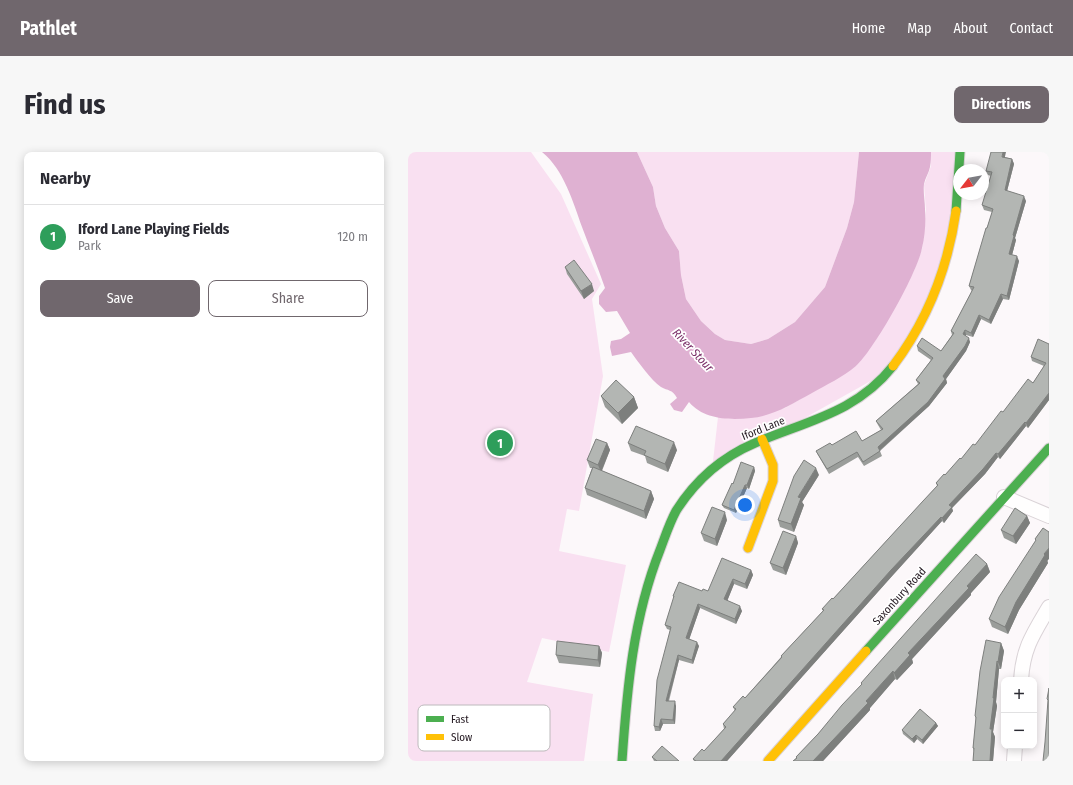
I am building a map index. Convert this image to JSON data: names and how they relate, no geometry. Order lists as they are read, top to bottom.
{
  "streets": {
    "street": ["Iford Lane", "Saxonbury Road"]
  },
  "water": ["River Stour"],
  "legend": ["Fast", "Slow"],
  "north": "bottom left",
  "page": {
    "header": "Pathlet",
    "nav": [
      "Home",
      "Map",
      "About",
      "Contact"
    ],
    "buttons": [
      "Directions",
      ["Save", "Share"]
    ],
    "title": "Find us",
    "heading": "Nearby",
    "list": [
      {
        "mark": "1",
        "name": "Iford Lane Playing Fields",
        "note": "Park",
        "value": "120 m"
      }
    ],
    "pins": "1",
    "map_buttons": ["+", "−"]
  }
}
